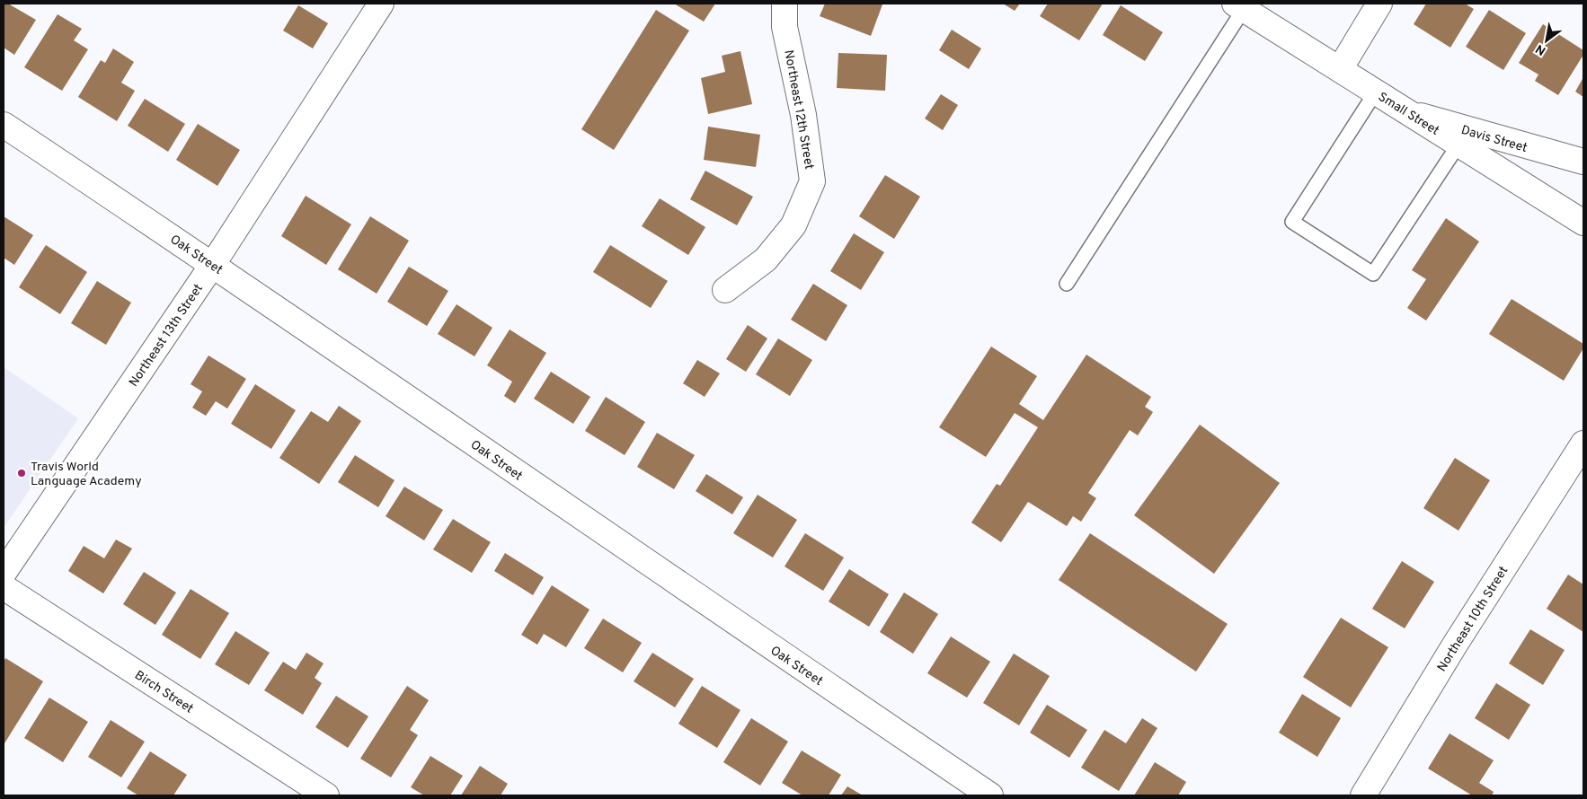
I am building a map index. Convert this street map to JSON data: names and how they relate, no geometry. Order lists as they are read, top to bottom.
{
  "streets": {
    "street": [
      "Northeast 12th Street",
      "Small Street",
      "Davis Street",
      "Oak Street",
      "Northeast 13th Street",
      "Northeast 10th Street",
      "Birch Street"
    ]
  },
  "crossings": [
    ["Small Street", "Davis Street"],
    ["Oak Street", "Northeast 13th Street"]
  ],
  "places": ["Travis World Language Academy"],
  "north": "bottom left"
}
